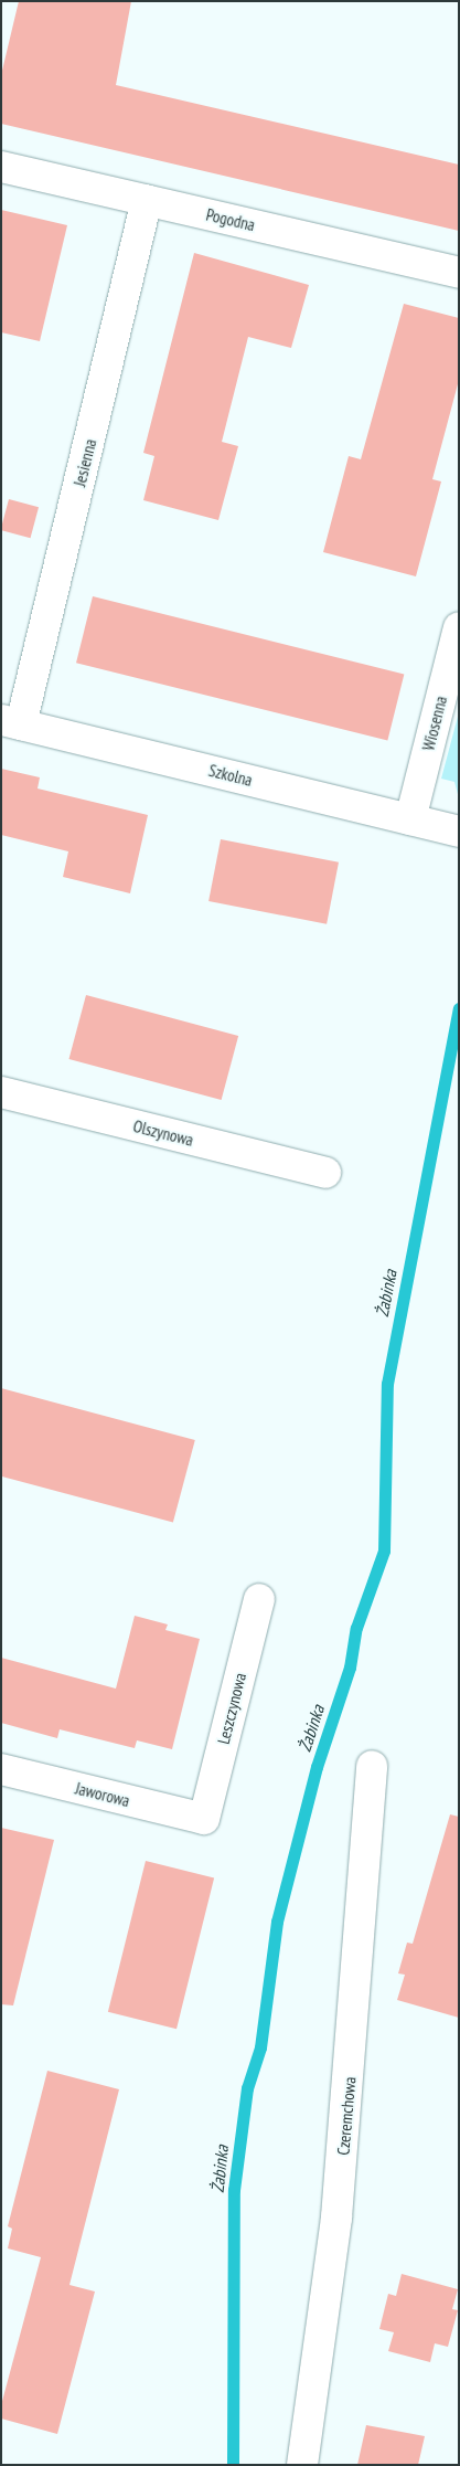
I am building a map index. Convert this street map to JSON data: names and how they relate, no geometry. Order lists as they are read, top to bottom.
{
  "streets": {
    "street": [
      "Pogodna",
      "Jesienna",
      "Wiosenna",
      "Szkolna",
      "Olszynowa",
      "Leszczynowa",
      "Jaworowa",
      "Czeremchowa"
    ]
  },
  "crossings": [
    ["Pogodna", "Jesienna"],
    ["Jesienna", "Szkolna"],
    ["Wiosenna", "Szkolna"],
    ["Leszczynowa", "Jaworowa"]
  ],
  "water": ["Żabinka"]
}
